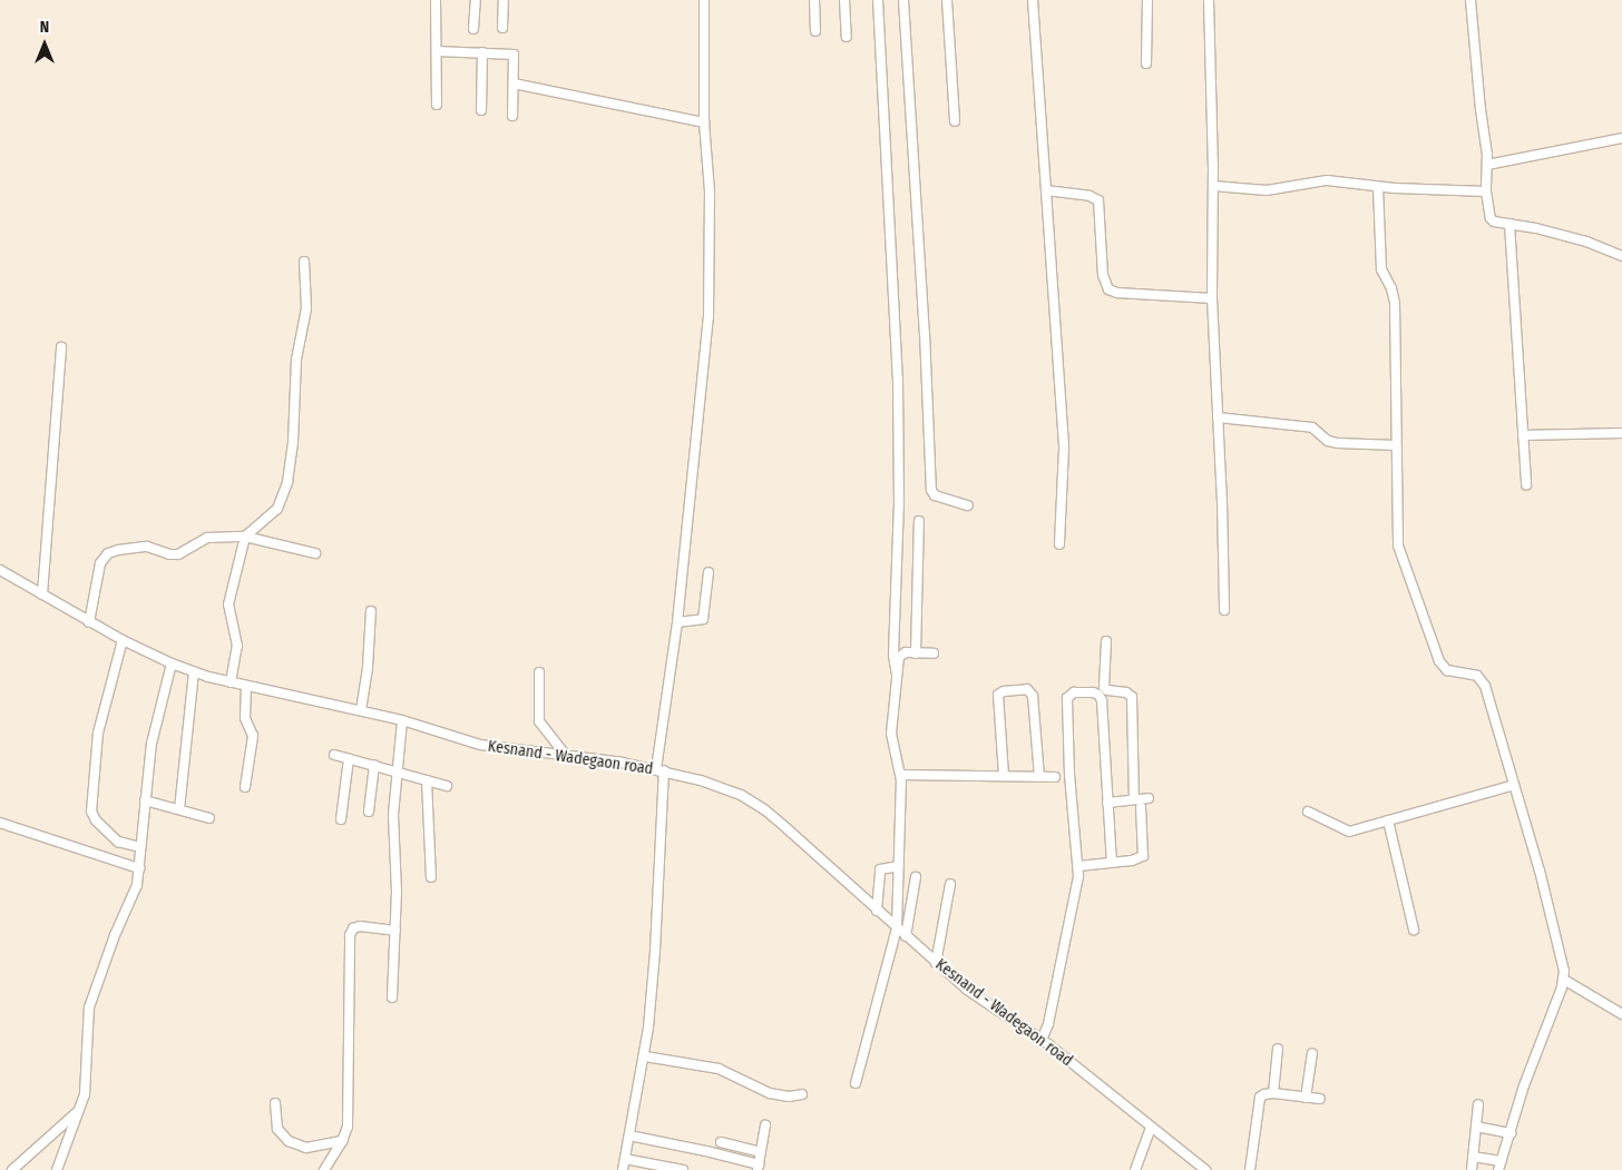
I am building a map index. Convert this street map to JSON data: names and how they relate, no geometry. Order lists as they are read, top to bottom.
{
  "streets": {
    "street": ["Kesnand - Wadegaon road"]
  },
  "north": "top"
}
